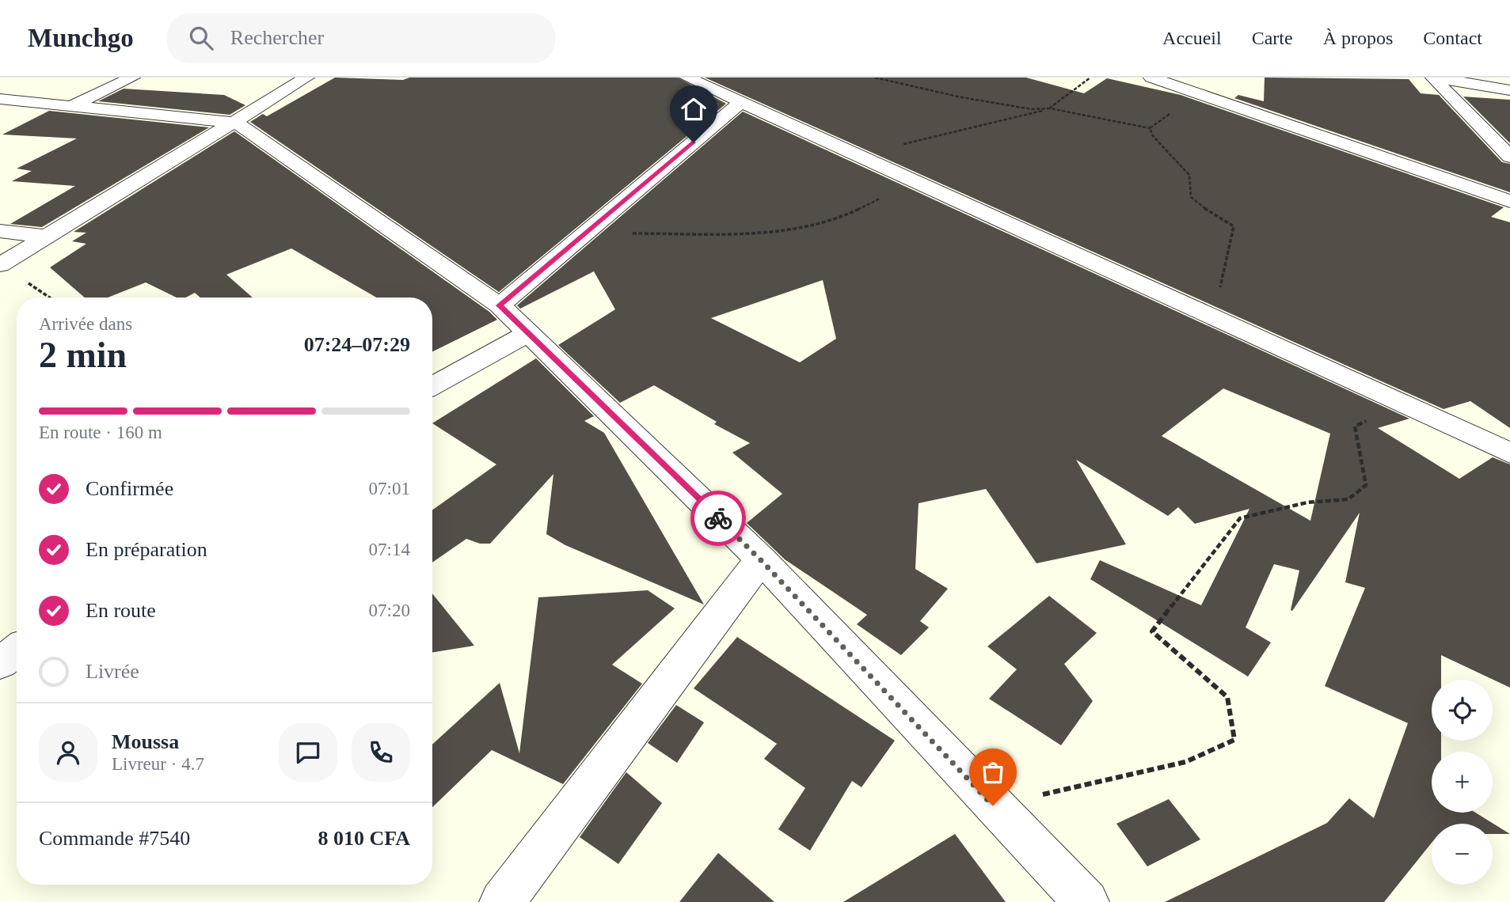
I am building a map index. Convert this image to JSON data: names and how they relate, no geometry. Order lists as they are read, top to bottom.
{
  "page": {
    "header": "Munchgo",
    "search": "Rechercher",
    "nav": [
      "Accueil",
      "Carte",
      "À propos",
      "Contact"
    ],
    "heading": ["2 min", "Arrivée dans", "07:24–07:29"],
    "panel": [
      "Moussa",
      "Livreur · 4.7",
      "Commande #7540",
      "8 010 CFA"
    ],
    "bar": "En route · 160 m",
    "list": [
      ["Confirmée", "07:01"],
      ["En préparation", "07:14"],
      ["En route", "07:20"],
      "Livrée"
    ],
    "map_buttons": ["+", "−"]
  }
}
